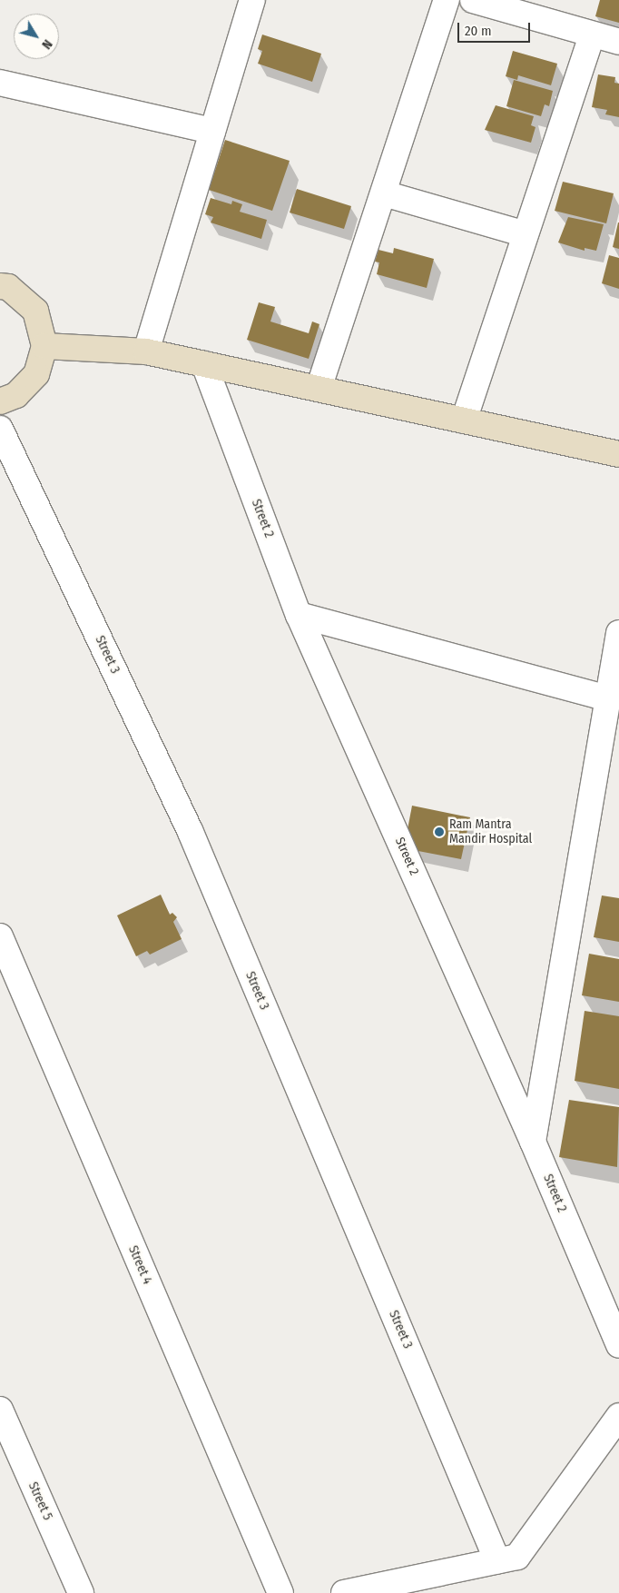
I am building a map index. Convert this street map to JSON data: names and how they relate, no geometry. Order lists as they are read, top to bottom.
{
  "streets": {
    "street": [
      "Street 2",
      "Street 3",
      "Street 4",
      "Street 5"
    ]
  },
  "places": ["Ram Mantra Mandir Hospital"],
  "scale_bar": "20 m",
  "north": "bottom right"
}
